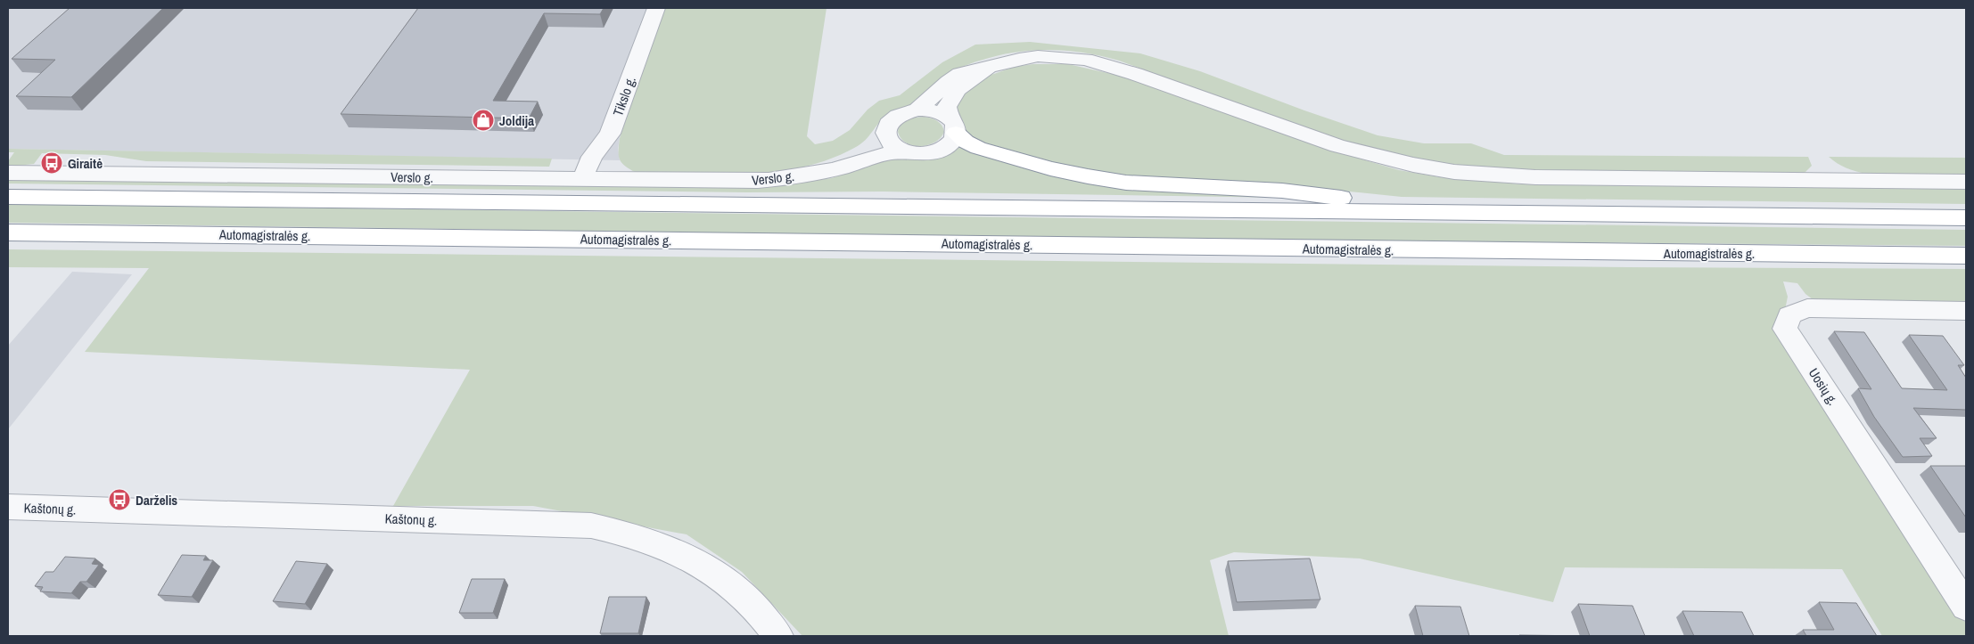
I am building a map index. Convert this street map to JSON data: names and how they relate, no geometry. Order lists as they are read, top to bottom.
{
  "streets": {
    "highway": ["Automagistralės g."],
    "street": [
      "Tikslo g.",
      "Verslo g.",
      "Uosių g.",
      "Kaštonų g."
    ]
  },
  "crossings": [
    ["Tikslo g.", "Verslo g."]
  ],
  "places": {
    "shop": ["Joldija"],
    "bus stop": ["Giraitė", "Darželis"]
  }
}
